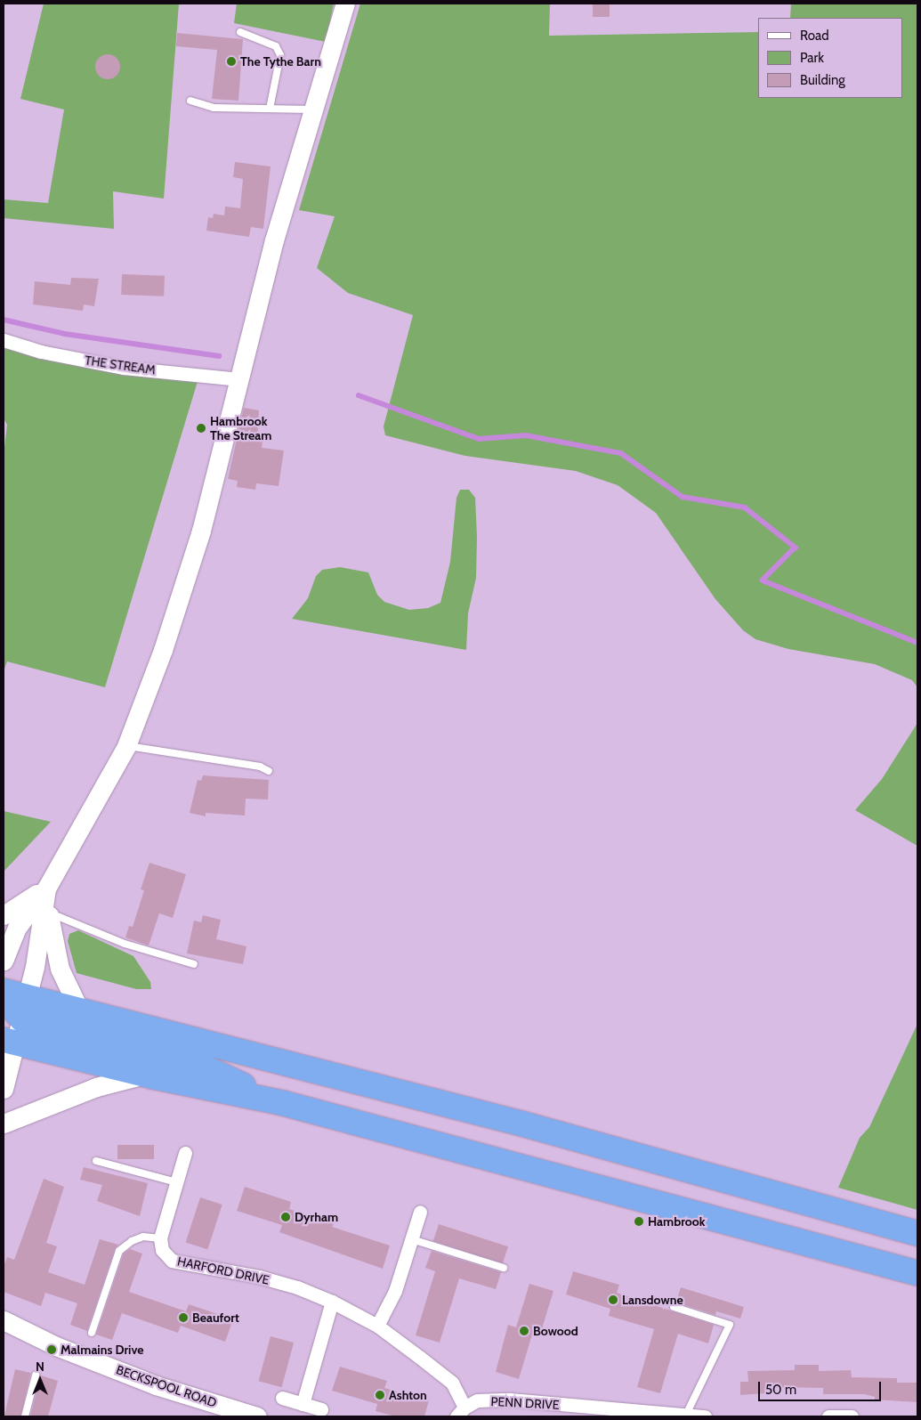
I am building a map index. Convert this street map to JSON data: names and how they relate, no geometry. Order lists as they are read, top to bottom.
{
  "streets": {
    "main road": ["BECKSPOOL ROAD"],
    "street": ["THE STREAM", "HARFORD DRIVE", "PENN DRIVE"]
  },
  "crossings": [
    ["HARFORD DRIVE", "PENN DRIVE"]
  ],
  "places": [
    "The Tythe Barn",
    "Hambrook The Stream",
    "Dyrham",
    "Hambrook",
    "Lansdowne",
    "Beaufort",
    "Bowood",
    "Malmains Drive",
    "Ashton"
  ],
  "legend": ["Road", "Park", "Building"],
  "scale_bar": "50 m",
  "north": "top"
}
